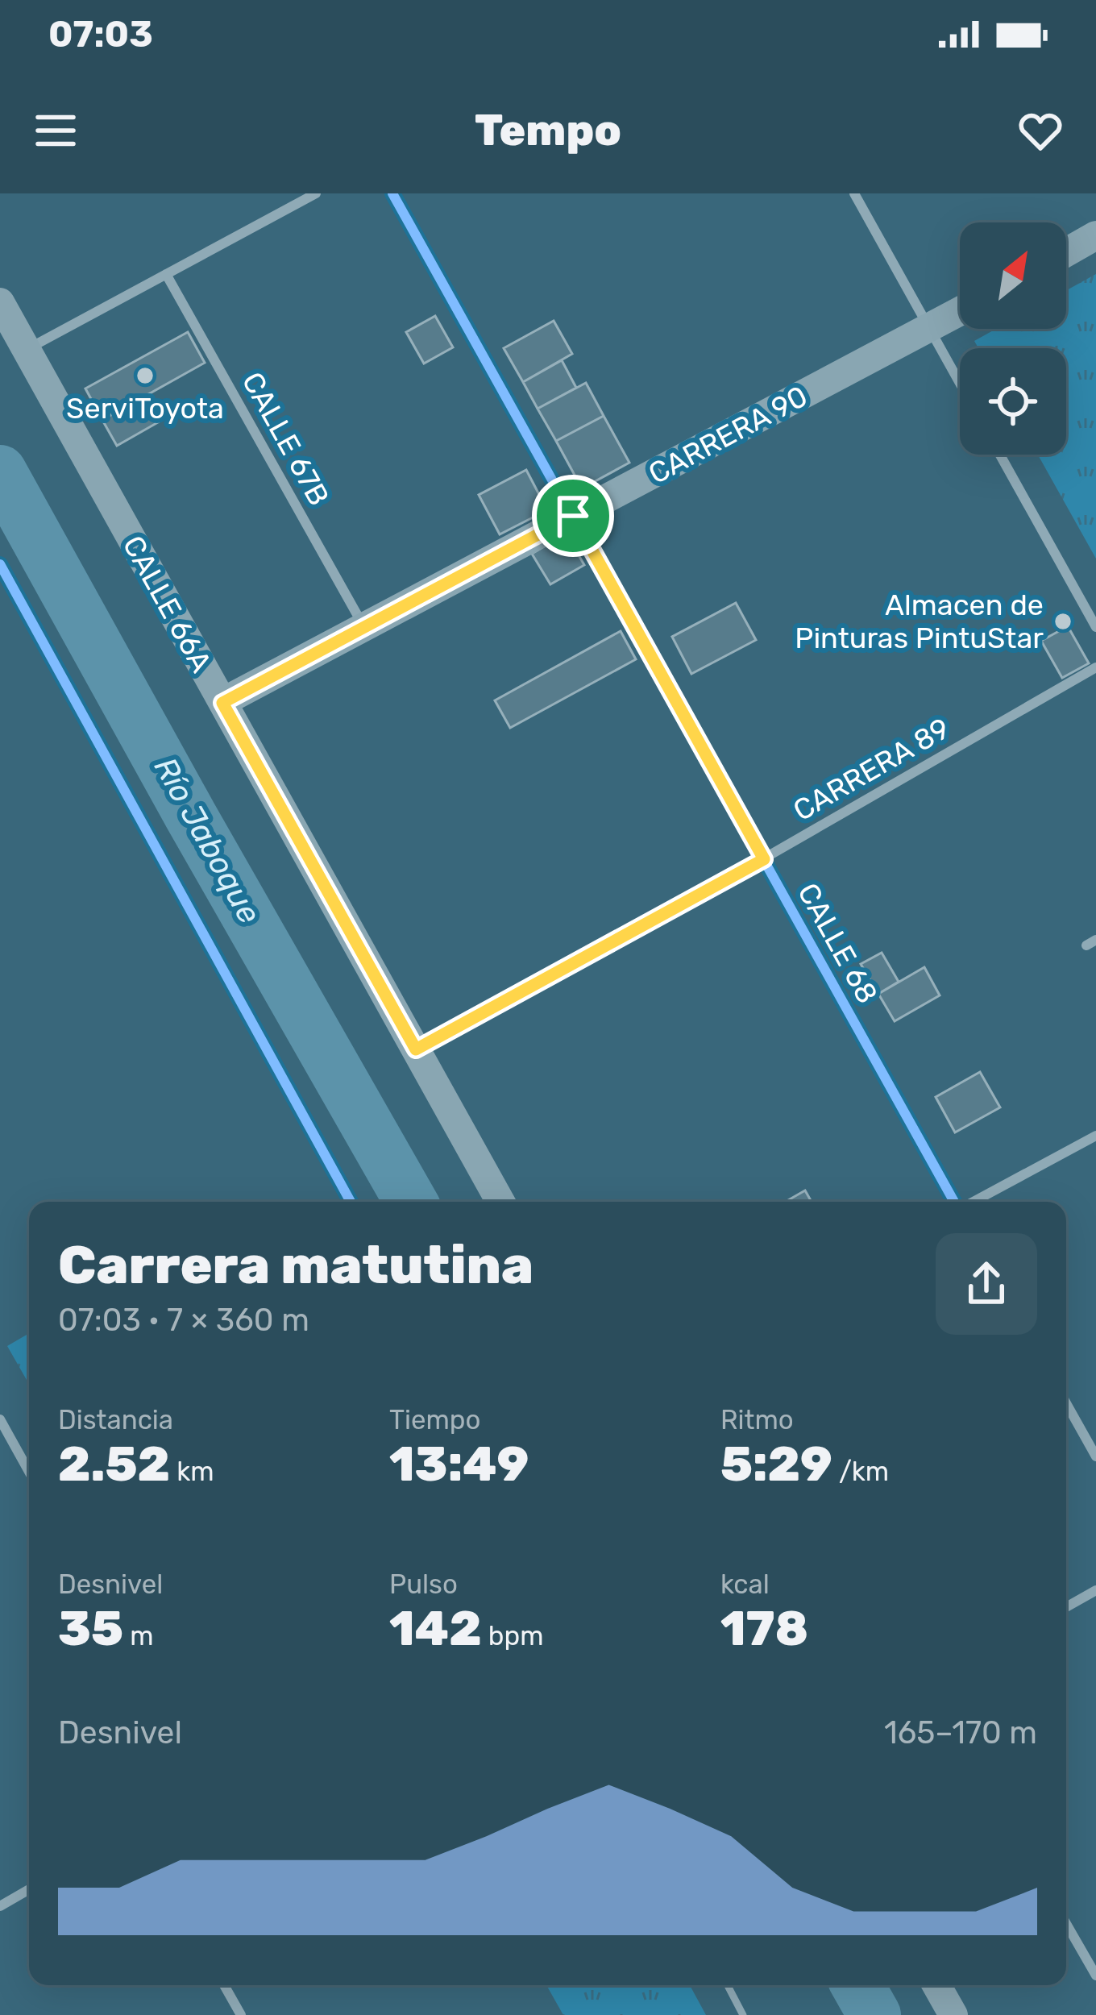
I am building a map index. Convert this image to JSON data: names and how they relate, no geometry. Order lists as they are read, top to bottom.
{
  "streets": {
    "street": [
      "CARRERA 90",
      "CALLE 67B",
      "CALLE 66A",
      "CARRERA 89",
      "CALLE 68"
    ]
  },
  "crossings": [
    ["CARRERA 90", "CALLE 67B"],
    ["CARRERA 90", "CALLE 66A"],
    ["CARRERA 90", "CALLE 68"],
    ["CALLE 66A", "CARRERA 89"],
    ["CARRERA 89", "CALLE 68"]
  ],
  "water": ["Río Jaboque"],
  "places": ["ServiToyota", "Almacen de Pinturas PintuStar"],
  "north": "top right",
  "page": {
    "status": "07:03",
    "header": "Tempo",
    "heading": ["Carrera matutina", "07:03 · 7 × 360 m"],
    "stats": [
      ["Distancia", "2.52 km"],
      ["Tiempo", "13:49"],
      ["Ritmo", "5:29 /km"],
      ["Desnivel", "35 m"],
      ["Pulso", "142 bpm"],
      ["kcal", "178"]
    ],
    "chart": ["Desnivel", "165–170 m"]
  }
}
